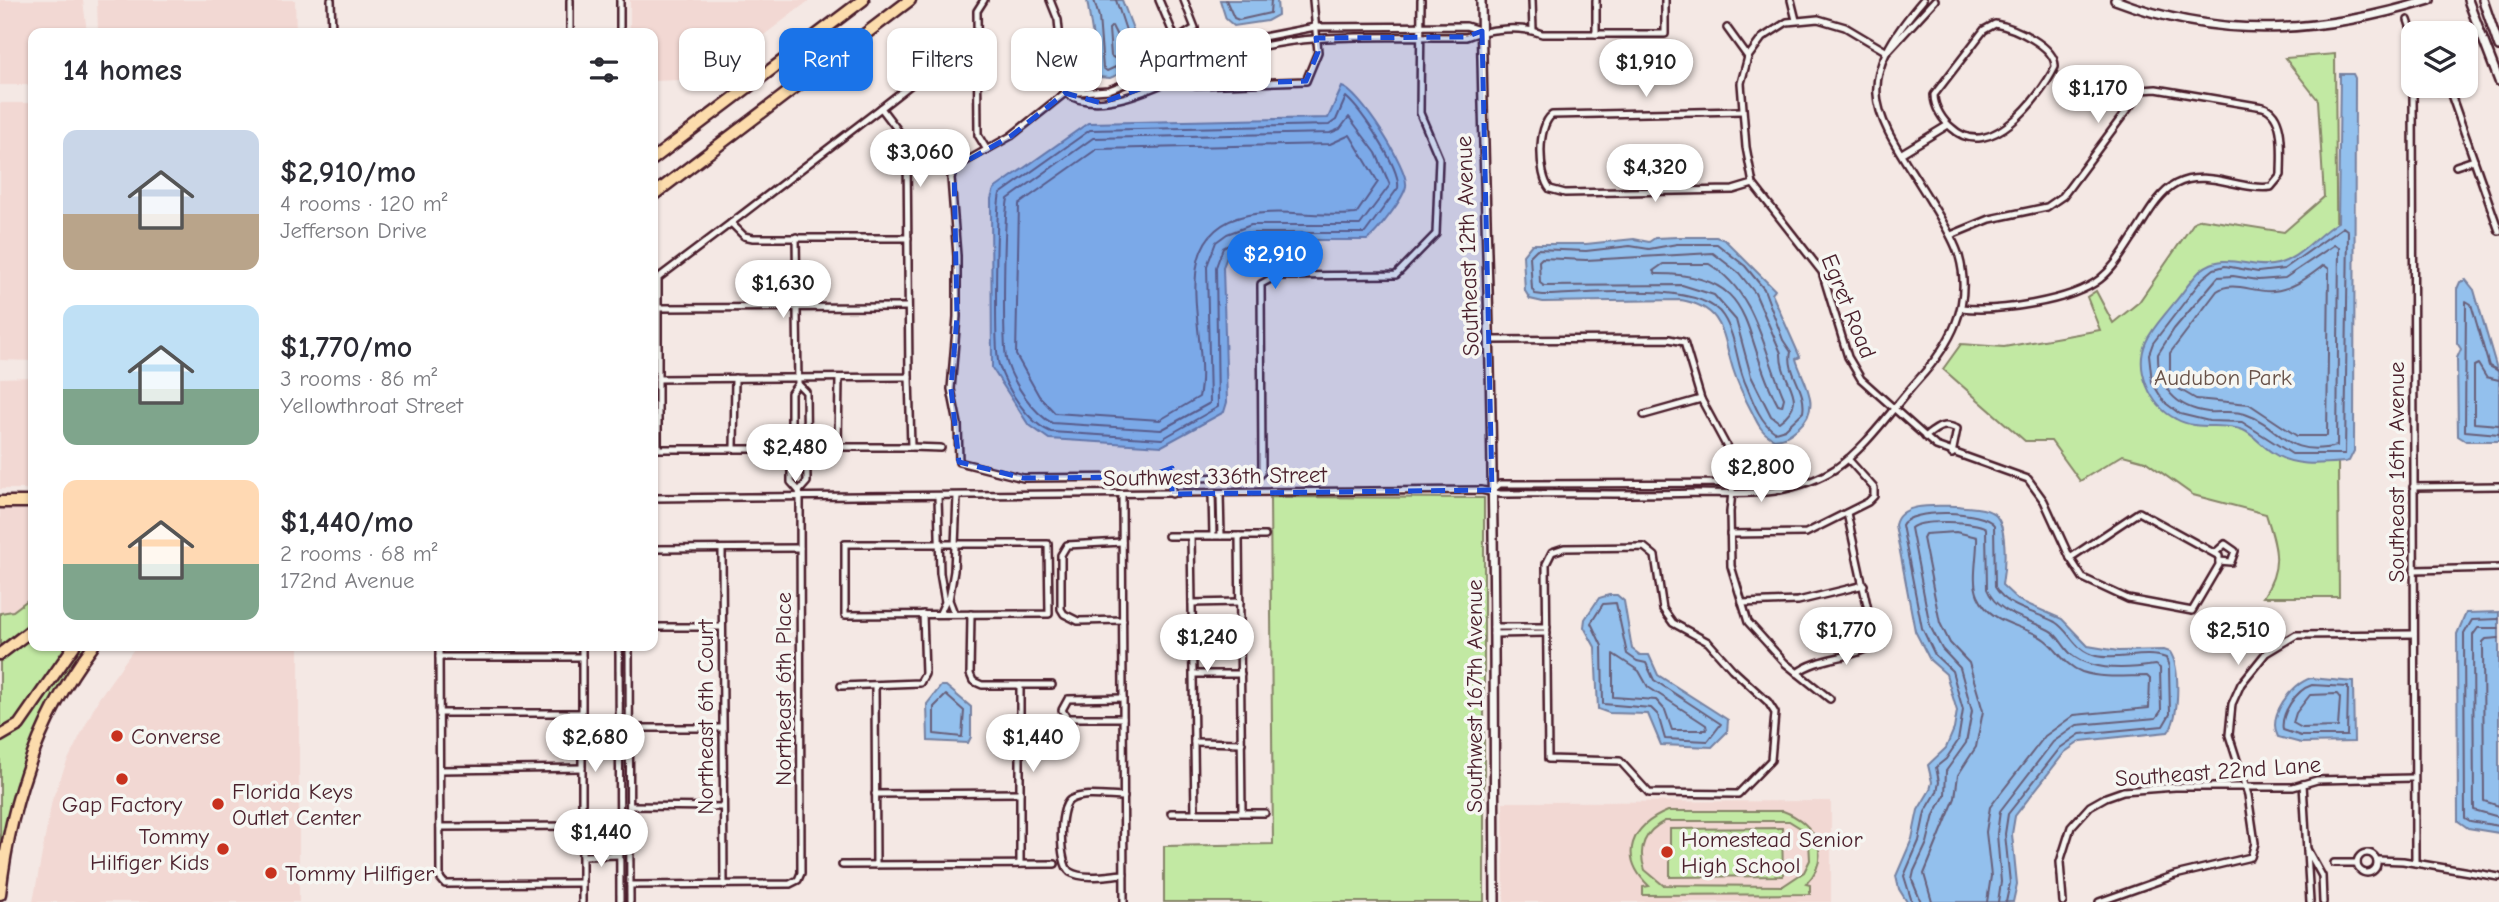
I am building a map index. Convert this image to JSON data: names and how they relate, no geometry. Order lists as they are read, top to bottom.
{
  "streets": {
    "street": [
      "Southeast 12th Avenue",
      "Egret Road",
      "Southeast 16th Avenue",
      "Southwest 336th Street",
      "Northeast 6th Place",
      "Southwest 167th Avenue",
      "Northeast 6th Court",
      "Southeast 22nd Lane"
    ]
  },
  "crossings": [
    ["Southeast 12th Avenue", "Southwest 336th Street"],
    ["Southeast 12th Avenue", "Southwest 167th Avenue"],
    ["Southeast 16th Avenue", "Southeast 22nd Lane"],
    ["Southwest 336th Street", "Northeast 6th Place"],
    ["Southwest 336th Street", "Southwest 167th Avenue"],
    ["Northeast 6th Place", "Northeast 6th Court"]
  ],
  "parks": ["Audubon Park"],
  "places": [
    "Converse",
    "Gap Factory",
    "Florida Keys Outlet Center",
    "Tommy Hilfiger Kids",
    "Homestead Senior High School",
    "Tommy Hilfiger"
  ],
  "page": {
    "chip": [
      "Buy",
      "Rent",
      "Filters",
      "New",
      "Apartment"
    ],
    "heading": "14 homes",
    "price": [
      "$1,910",
      "$1,170",
      "$3,060",
      "$4,320",
      "$2,910",
      "$1,630",
      "$2,480",
      "$2,800",
      "$1,770",
      "$2,510",
      "$1,240",
      "$2,680",
      "$1,440",
      "$1,440"
    ],
    "list": [
      {
        "name": "$2,910/mo",
        "note": "4 rooms · 120 m² · Jefferson Drive"
      },
      {
        "name": "$1,770/mo",
        "note": "3 rooms · 86 m² · Yellowthroat Street"
      },
      {
        "name": "$1,440/mo",
        "note": "2 rooms · 68 m² · 172nd Avenue"
      }
    ]
  }
}
